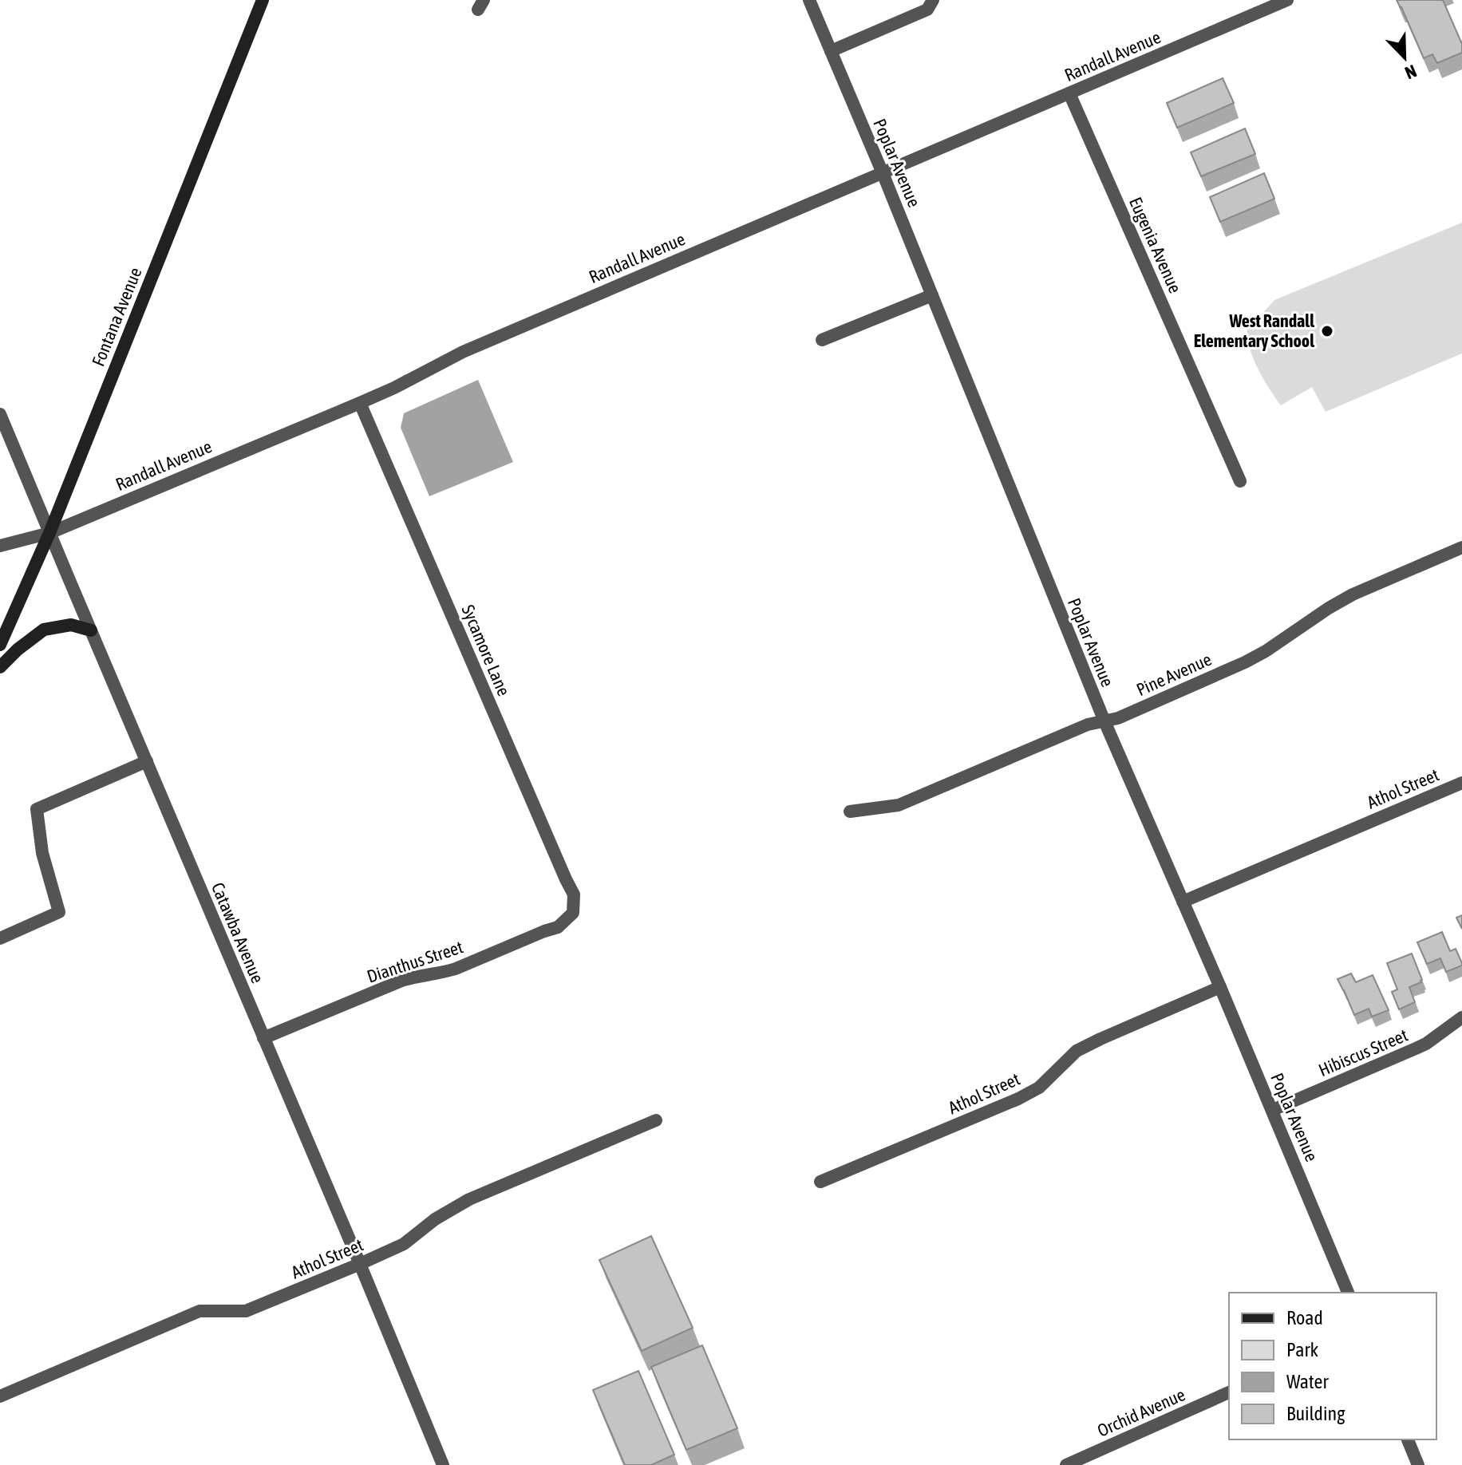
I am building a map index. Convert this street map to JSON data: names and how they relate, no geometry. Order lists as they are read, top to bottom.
{
  "streets": {
    "main road": ["Fontana Avenue"],
    "street": [
      "Randall Avenue",
      "Poplar Avenue",
      "Eugenia Avenue",
      "Sycamore Lane",
      "Pine Avenue",
      "Athol Street",
      "Catawba Avenue",
      "Dianthus Street",
      "Hibiscus Street",
      "Orchid Avenue"
    ]
  },
  "crossings": [
    ["Randall Avenue", "Poplar Avenue"],
    ["Randall Avenue", "Eugenia Avenue"],
    ["Randall Avenue", "Fontana Avenue"],
    ["Randall Avenue", "Sycamore Lane"],
    ["Randall Avenue", "Catawba Avenue"],
    ["Poplar Avenue", "Pine Avenue"],
    ["Poplar Avenue", "Athol Street"],
    ["Poplar Avenue", "Hibiscus Street"],
    ["Fontana Avenue", "Catawba Avenue"],
    ["Sycamore Lane", "Dianthus Street"],
    ["Athol Street", "Catawba Avenue"],
    ["Catawba Avenue", "Dianthus Street"]
  ],
  "places": ["West Randall Elementary School"],
  "legend": [
    "Road",
    "Park",
    "Water",
    "Building"
  ],
  "north": "bottom right"
}
